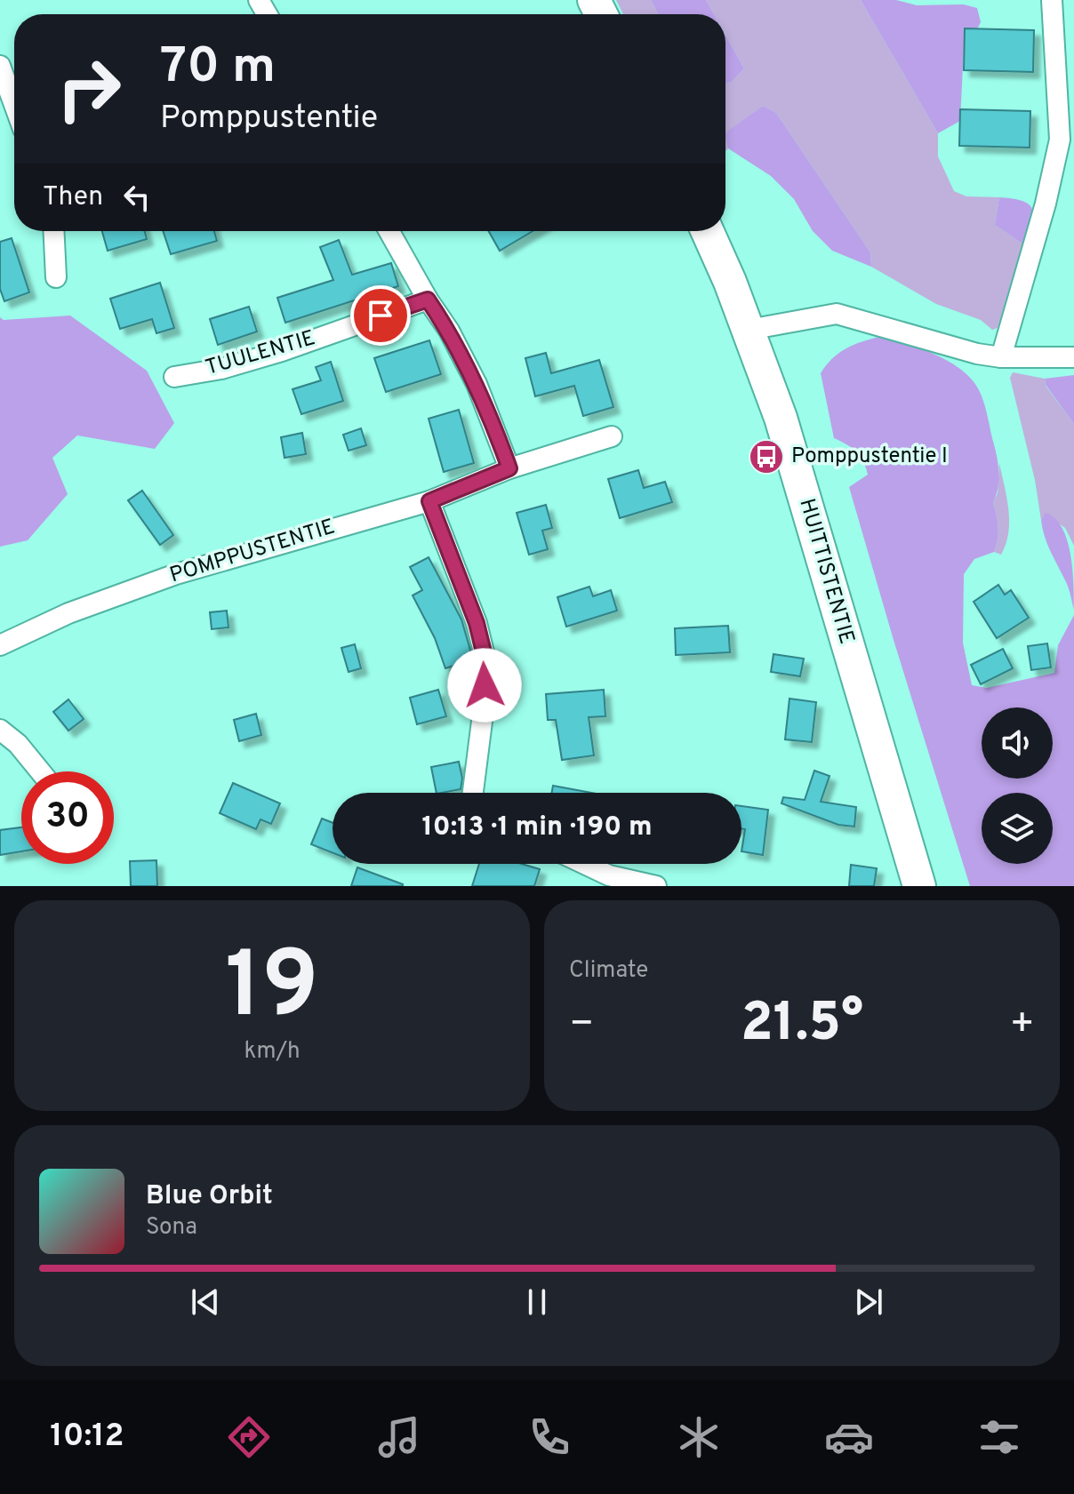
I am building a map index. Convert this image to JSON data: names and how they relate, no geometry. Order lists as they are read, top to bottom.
{
  "streets": {
    "highway": ["HUITTISTENTIE"],
    "street": ["TUULENTIE", "POMPPUSTENTIE"]
  },
  "places": {
    "bus stop": ["Pomppustentie I"]
  },
  "page": {
    "turn": ["70 m", "Pomppustentie"],
    "then": "Then",
    "limit": "30",
    "trip": "10:13 · 1 min · 190 m",
    "tile": [
      ["19", "km/h"],
      "Climate"
    ],
    "heat": ["−", "21.5°", "+"],
    "song": ["Blue Orbit", "Sona"],
    "tabs": "10:12"
  }
}
